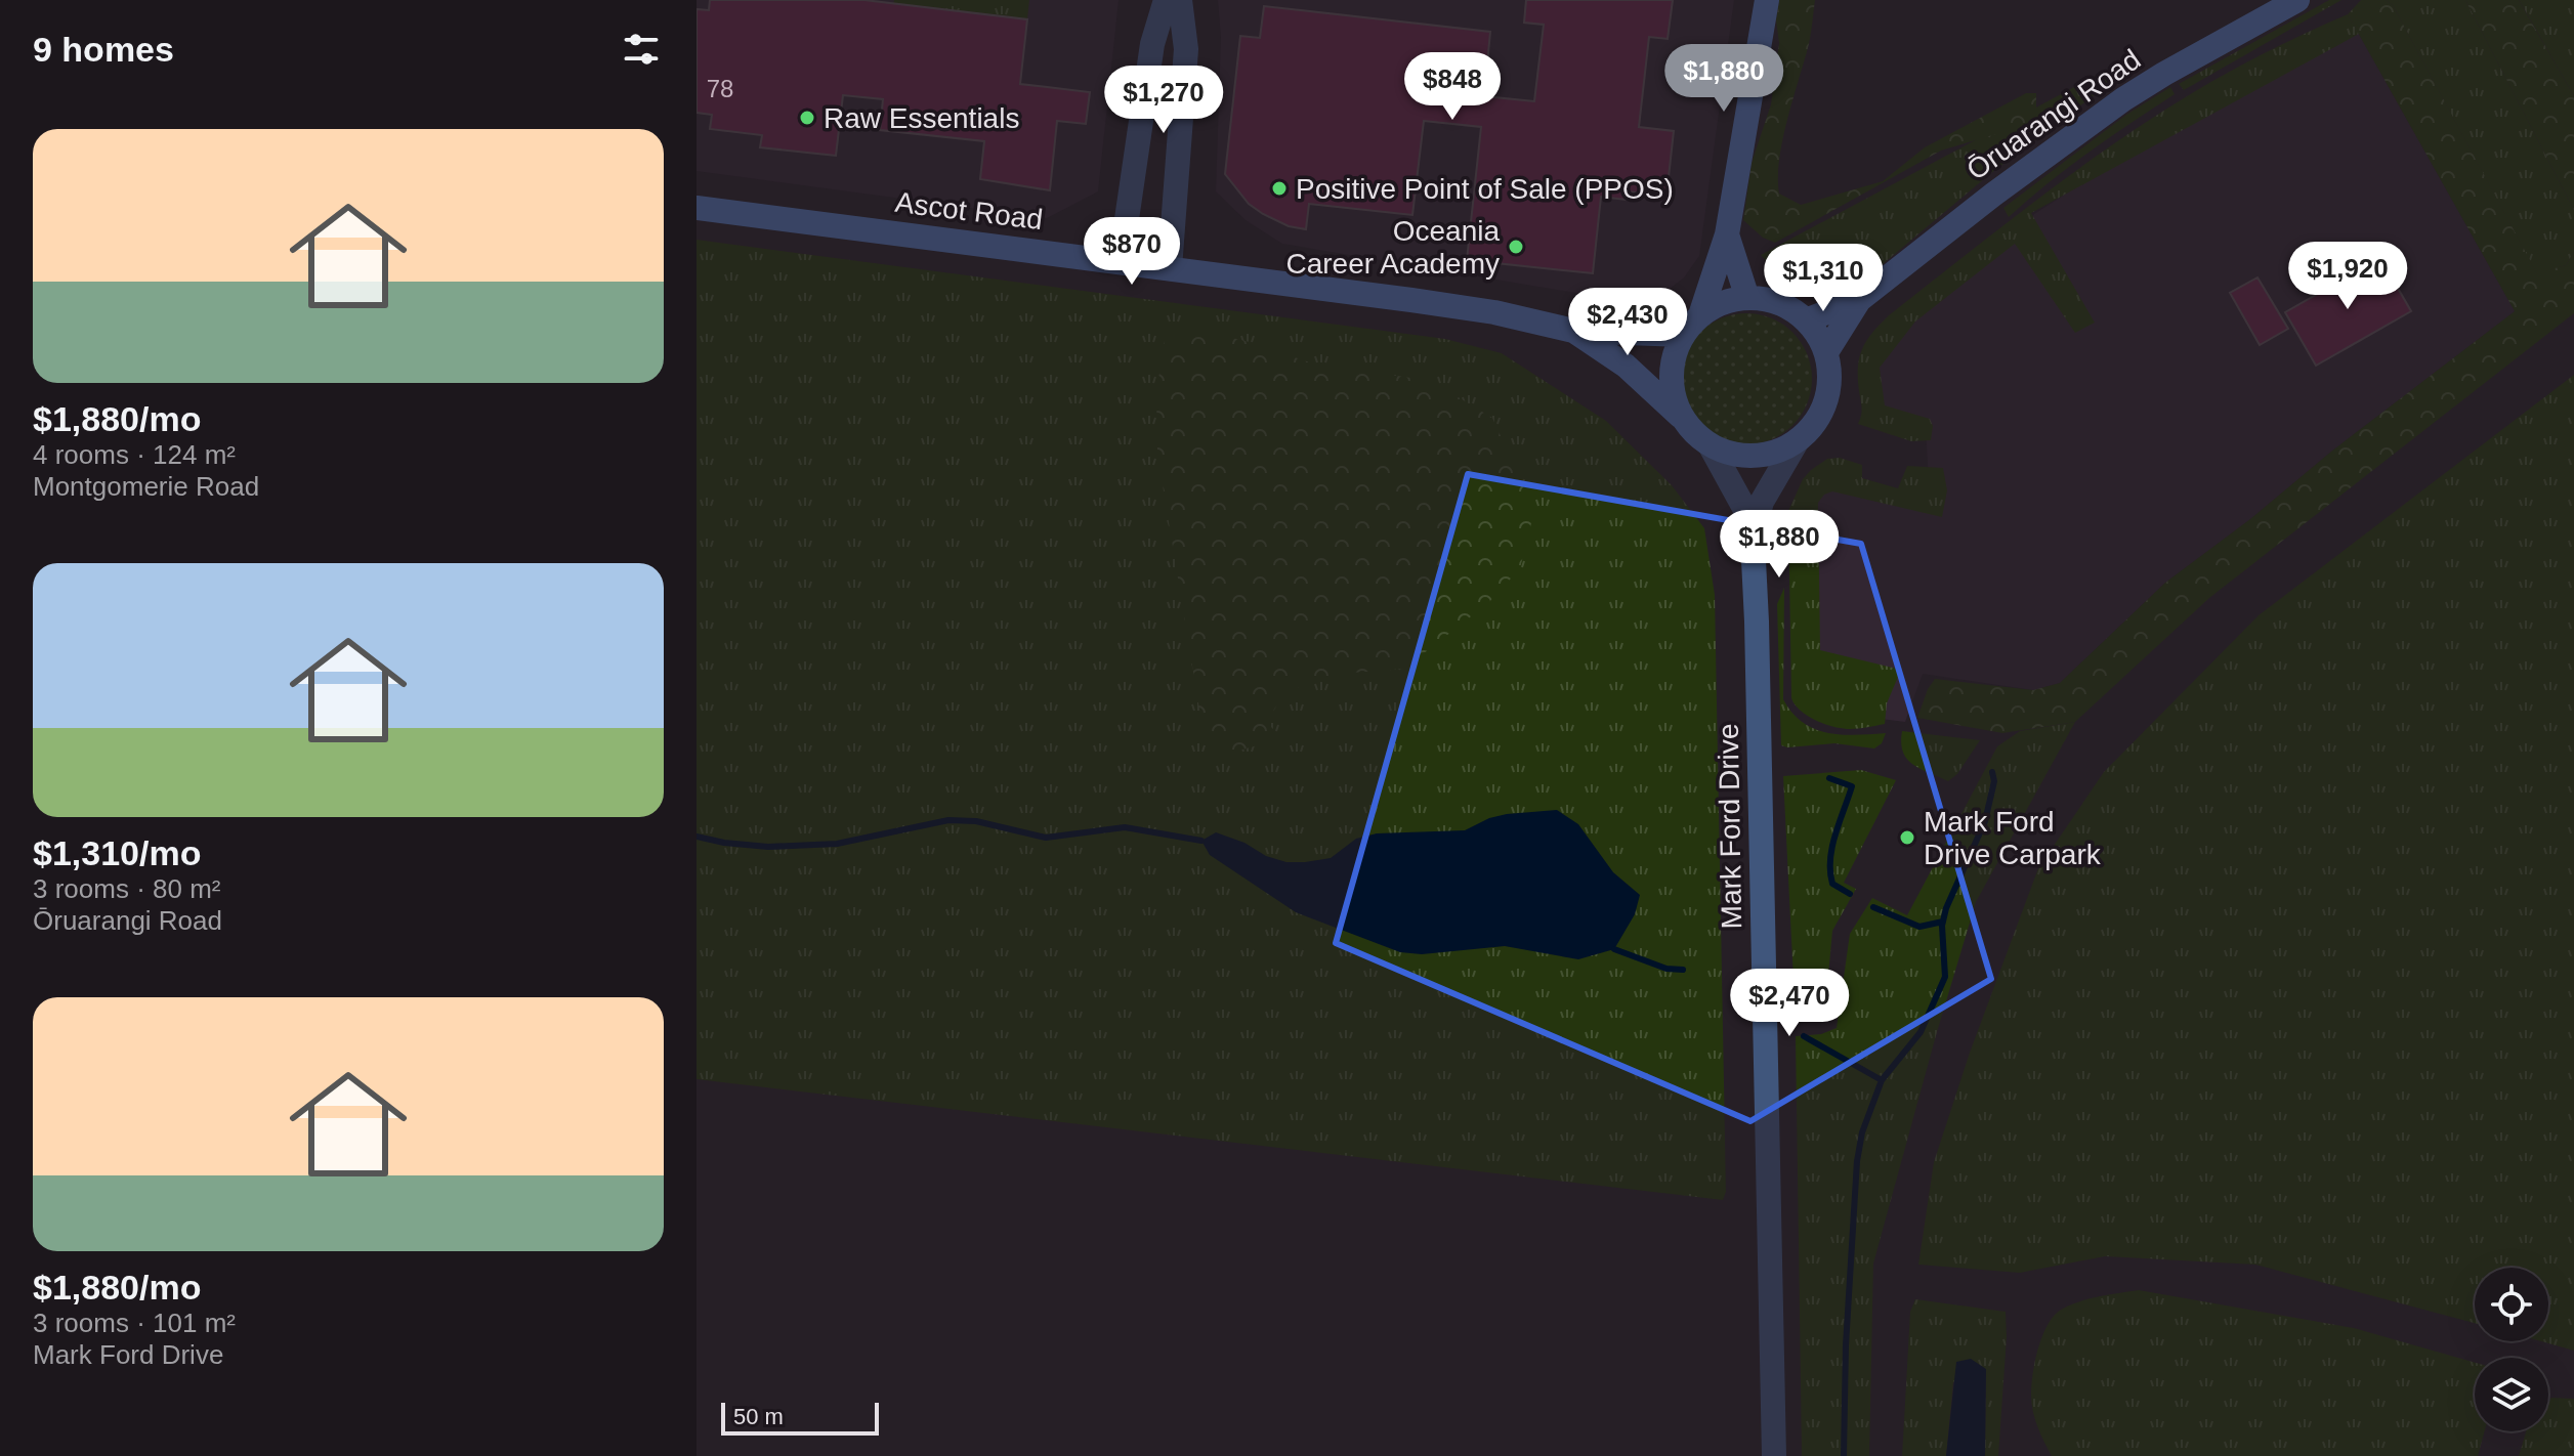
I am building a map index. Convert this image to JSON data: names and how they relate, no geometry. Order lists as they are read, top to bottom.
{
  "streets": {
    "street": ["Ōruarangi Road", "Ascot Road", "Mark Ford Drive"]
  },
  "crossings": [
    ["Ōruarangi Road", "Ascot Road"],
    ["Ōruarangi Road", "Mark Ford Drive"],
    ["Ascot Road", "Mark Ford Drive"]
  ],
  "places": [
    "Raw Essentials",
    "Positive Point of Sale (PPOS)",
    "Oceania Career Academy",
    "Mark Ford Drive Carpark"
  ],
  "house_numbers": ["78"],
  "scale_bar": "50 m",
  "page": {
    "heading": "9 homes",
    "price": [
      "$1,880",
      "$848",
      "$1,270",
      "$870",
      "$1,920",
      "$1,310",
      "$2,430",
      "$1,880",
      "$2,470"
    ],
    "list": [
      {
        "name": "$1,880/mo",
        "note": "4 rooms · 124 m² · Montgomerie Road"
      },
      {
        "name": "$1,310/mo",
        "note": "3 rooms · 80 m² · Ōruarangi Road"
      },
      {
        "name": "$1,880/mo",
        "note": "3 rooms · 101 m² · Mark Ford Drive"
      }
    ],
    "scale": "50 m"
  }
}
